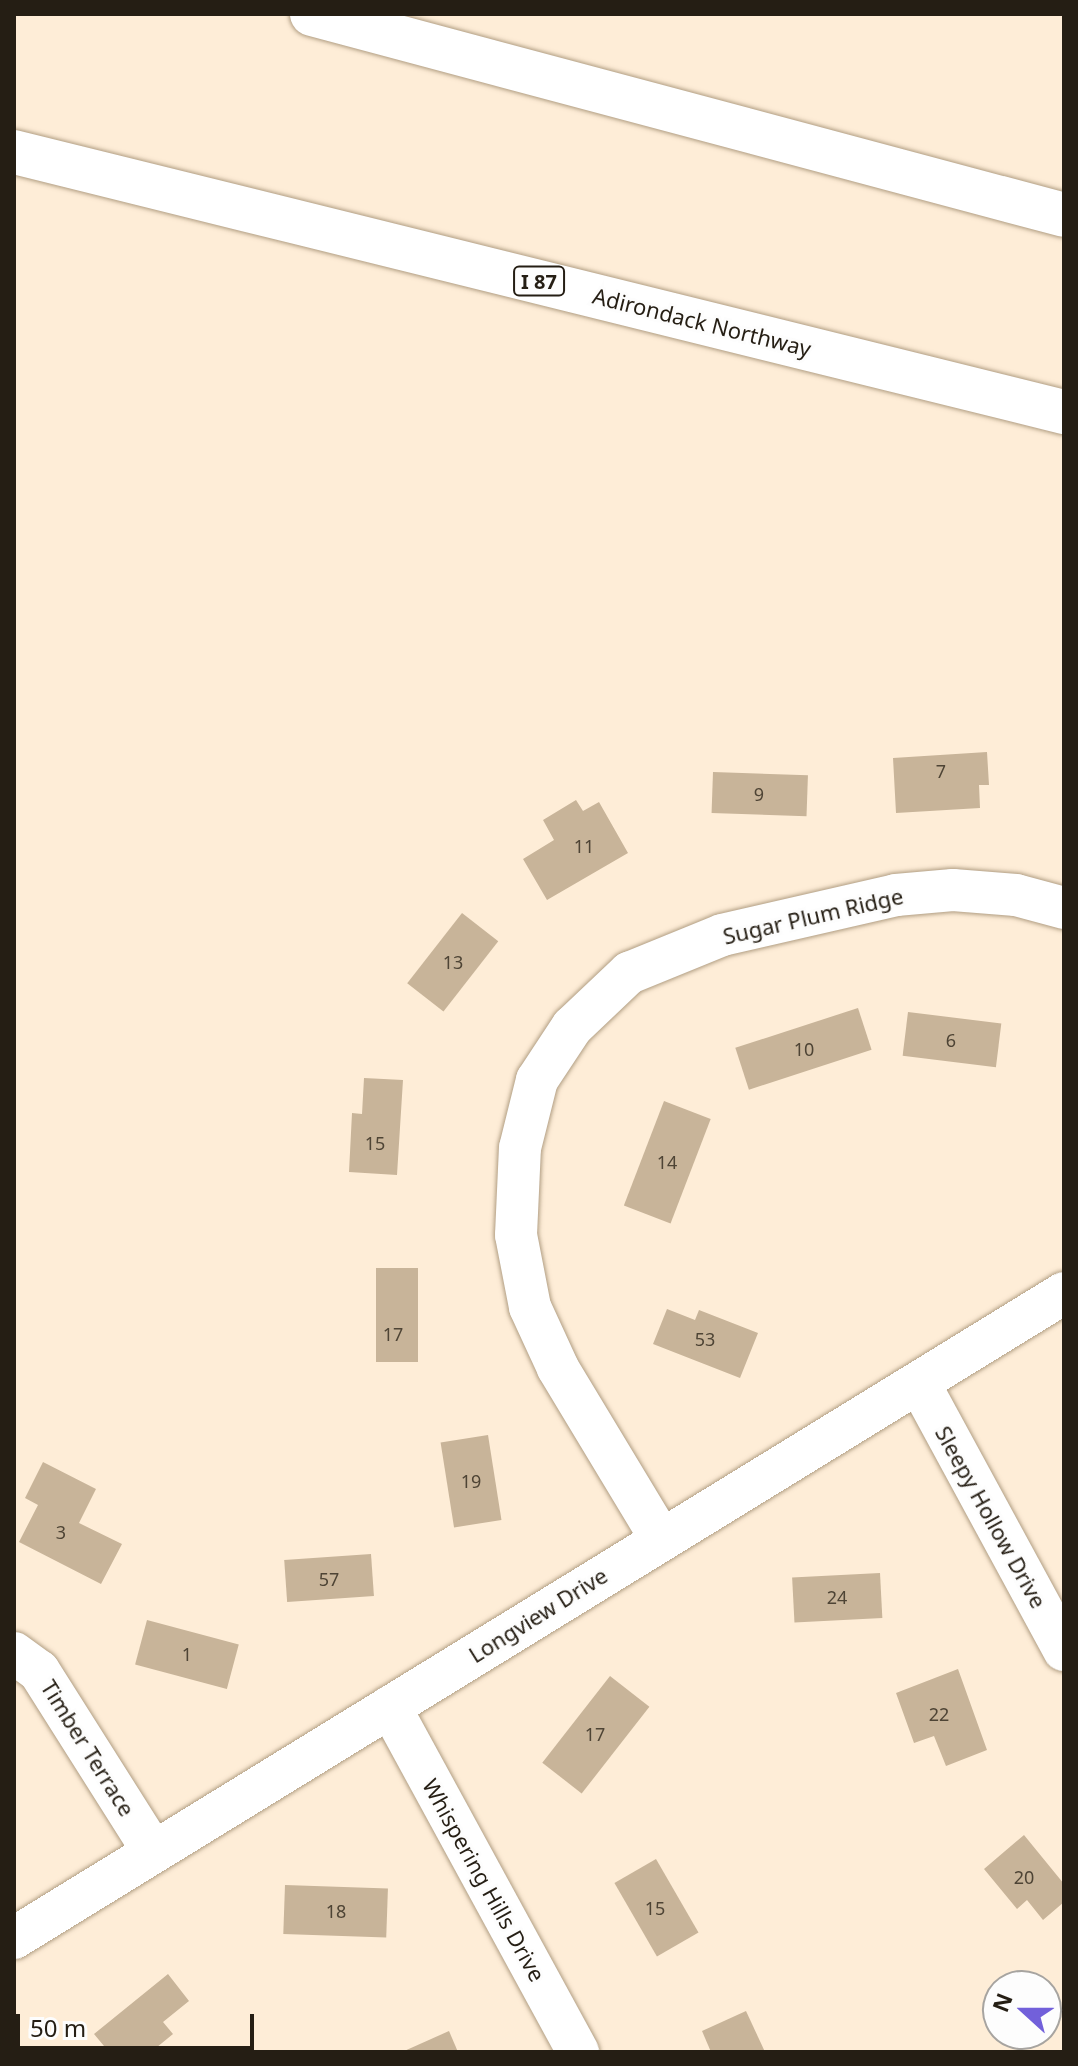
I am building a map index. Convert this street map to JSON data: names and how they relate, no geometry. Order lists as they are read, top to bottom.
{
  "streets": {
    "highway": ["I 87", "Adirondack Northway"],
    "street": [
      "Sugar Plum Ridge",
      "Sleepy Hollow Drive",
      "Longview Drive",
      "Timber Terrace",
      "Whispering Hills Drive"
    ]
  },
  "crossings": [
    ["Sugar Plum Ridge", "Longview Drive"],
    ["Sleepy Hollow Drive", "Longview Drive"],
    ["Longview Drive", "Timber Terrace"],
    ["Longview Drive", "Whispering Hills Drive"]
  ],
  "house_numbers": [
    "7",
    "9",
    "11",
    "13",
    "6",
    "10",
    "15",
    "14",
    "17",
    "53",
    "19",
    "3",
    "57",
    "24",
    "1",
    "22",
    "17",
    "20",
    "15",
    "18"
  ],
  "scale_bar": "50 m",
  "north": "left"
}
